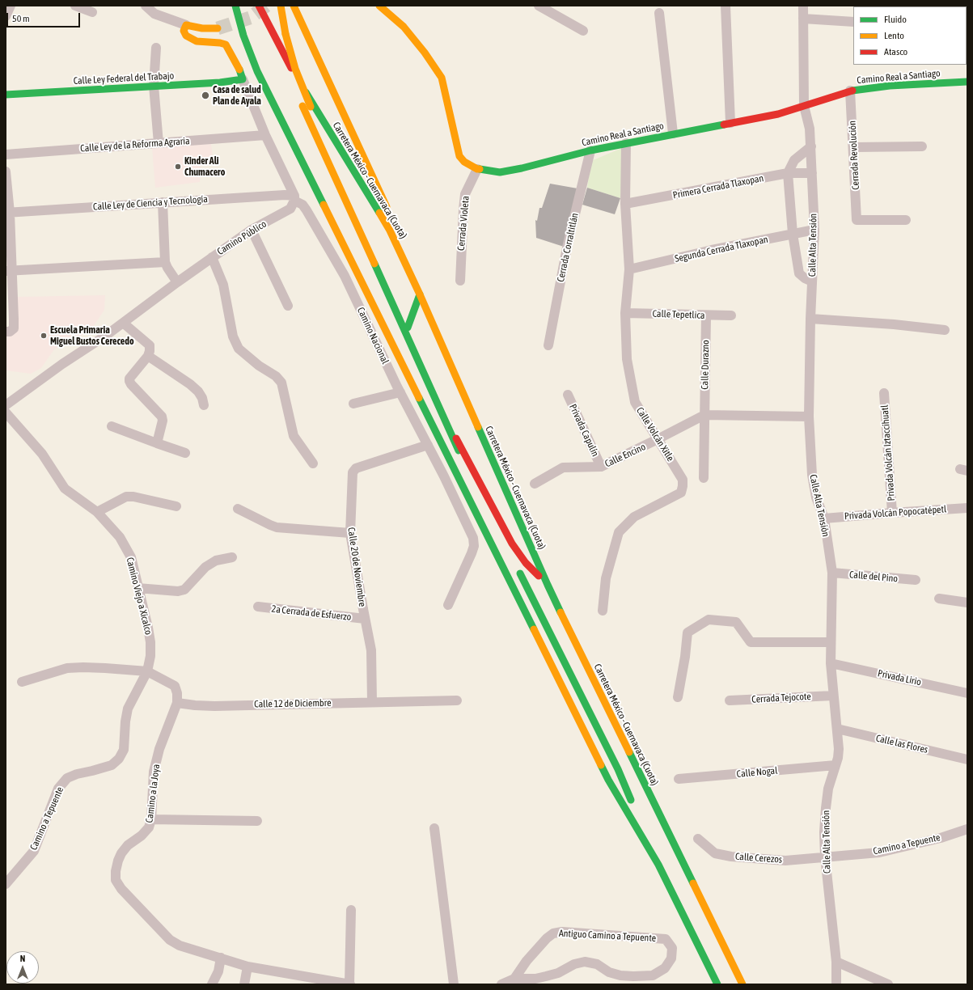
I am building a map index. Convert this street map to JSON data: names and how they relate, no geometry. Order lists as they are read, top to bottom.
{
  "streets": {
    "main road": ["Camino Real a Santiago", "Calle Ley Federal del Trabajo", "Carretera México - Cuernavaca (Cuota)"],
    "street": [
      "Calle Ley de la Reforma Agraria",
      "Cerrada Revolución",
      "Primera Cerrada Tlaxopan",
      "Calle Ley de Ciencia y Tecnología",
      "Cerrada Violeta",
      "Camino Público",
      "Calle Alta Tensión",
      "Cerrada Corraltitlán",
      "Segunda Cerrada Tlaxopan",
      "Calle Tepetlica",
      "Camino Nacional",
      "Calle Durazno",
      "Privada Capulín",
      "Calle Volcán Xitle",
      "Privada Volcán Iztaccíhuatl",
      "Calle Encino",
      "Privada Volcán Popocatépetl",
      "Calle 20 de Noviembre",
      "Calle del Pino",
      "Camino Viejo a Xicalco",
      "2a Cerrada de Esfuerzo",
      "Privada Lirio",
      "Cerrada Tejocote",
      "Calle 12 de Diciembre",
      "Calle las Flores",
      "Calle Nogal",
      "Camino a la Joya",
      "Camino a Tepuente",
      "Calle Cerezos",
      "Antiguo Camino a Tepuente"
    ]
  },
  "crossings": [
    ["Camino Real a Santiago", "Cerrada Revolución"],
    ["Camino Real a Santiago", "Cerrada Violeta"],
    ["Camino Real a Santiago", "Calle Alta Tensión"],
    ["Camino Real a Santiago", "Cerrada Corraltitlán"],
    ["Camino Real a Santiago", "Calle Volcán Xitle"],
    ["Primera Cerrada Tlaxopan", "Calle Alta Tensión"],
    ["Primera Cerrada Tlaxopan", "Calle Volcán Xitle"],
    ["Calle Ley de Ciencia y Tecnología", "Camino Público"],
    ["Calle Ley de Ciencia y Tecnología", "Camino Nacional"],
    ["Camino Público", "Camino Nacional"],
    ["Calle Alta Tensión", "Segunda Cerrada Tlaxopan"],
    ["Calle Alta Tensión", "Calle Encino"],
    ["Calle Alta Tensión", "Privada Volcán Popocatépetl"],
    ["Calle Alta Tensión", "Calle del Pino"],
    ["Calle Alta Tensión", "Privada Lirio"],
    ["Calle Alta Tensión", "Cerrada Tejocote"],
    ["Calle Alta Tensión", "Calle las Flores"],
    ["Calle Alta Tensión", "Calle Nogal"],
    ["Calle Alta Tensión", "Camino a Tepuente"],
    ["Calle Alta Tensión", "Calle Cerezos"],
    ["Segunda Cerrada Tlaxopan", "Calle Volcán Xitle"],
    ["Calle Tepetlica", "Calle Durazno"],
    ["Calle Tepetlica", "Calle Volcán Xitle"],
    ["Camino Nacional", "Calle 20 de Noviembre"],
    ["Calle Durazno", "Calle Encino"],
    ["Privada Capulín", "Calle Encino"],
    ["Calle Volcán Xitle", "Calle Encino"],
    ["Privada Volcán Iztaccíhuatl", "Privada Volcán Popocatépetl"],
    ["Calle 20 de Noviembre", "2a Cerrada de Esfuerzo"],
    ["Calle 20 de Noviembre", "Calle 12 de Diciembre"],
    ["Camino Viejo a Xicalco", "Camino a Tepuente"],
    ["Calle 12 de Diciembre", "Camino a la Joya"],
    ["Camino a Tepuente", "Calle Cerezos"]
  ],
  "places": ["Casa de salud Plan de Ayala", "Kinder Ali Chumacero", "Escuela Primaria Miguel Bustos Cerecedo"],
  "legend": ["Fluido", "Lento", "Atasco"],
  "scale_bar": "50 m",
  "north": "top"
}
